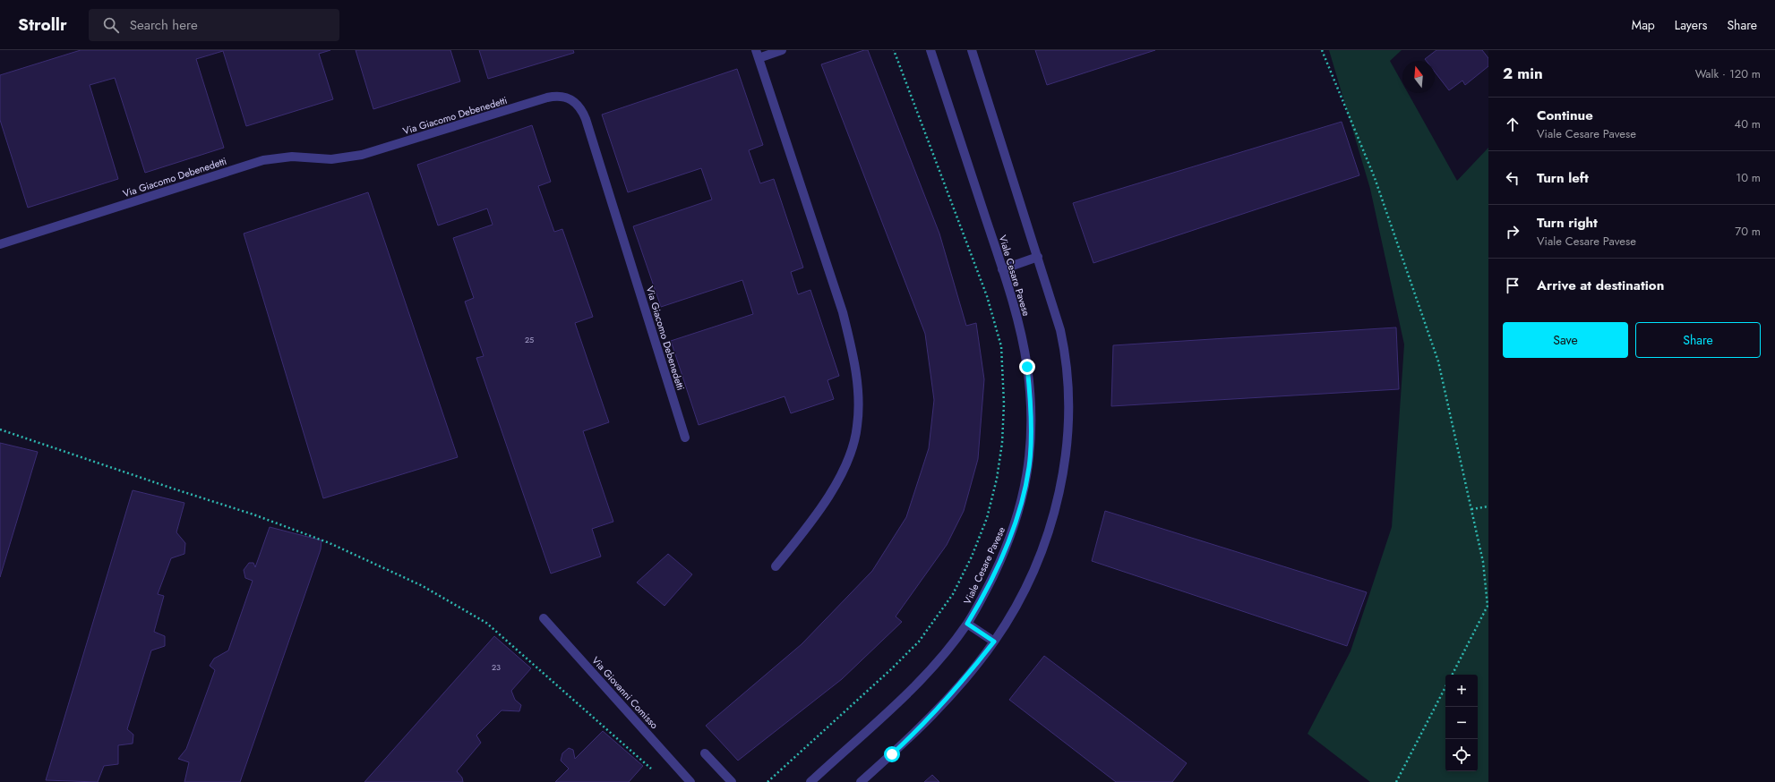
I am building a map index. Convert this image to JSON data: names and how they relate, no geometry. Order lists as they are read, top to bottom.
{
  "streets": {
    "street": ["Via Giacomo Debenedetti", "Viale Cesare Pavese", "Via Giovanni Comisso"]
  },
  "house_numbers": ["25", "23"],
  "north": "top",
  "page": {
    "header": "Strollr",
    "search": "Search here",
    "nav": ["Map", "Layers", "Share"],
    "heading": ["2 min", "Walk · 120 m"],
    "list": [
      ["Continue", "Viale Cesare Pavese", "40 m"],
      ["Turn left", "10 m"],
      ["Turn right", "Viale Cesare Pavese", "70 m"],
      "Arrive at destination"
    ],
    "buttons": ["Save", "Share"],
    "map_buttons": ["+", "−"]
  }
}
